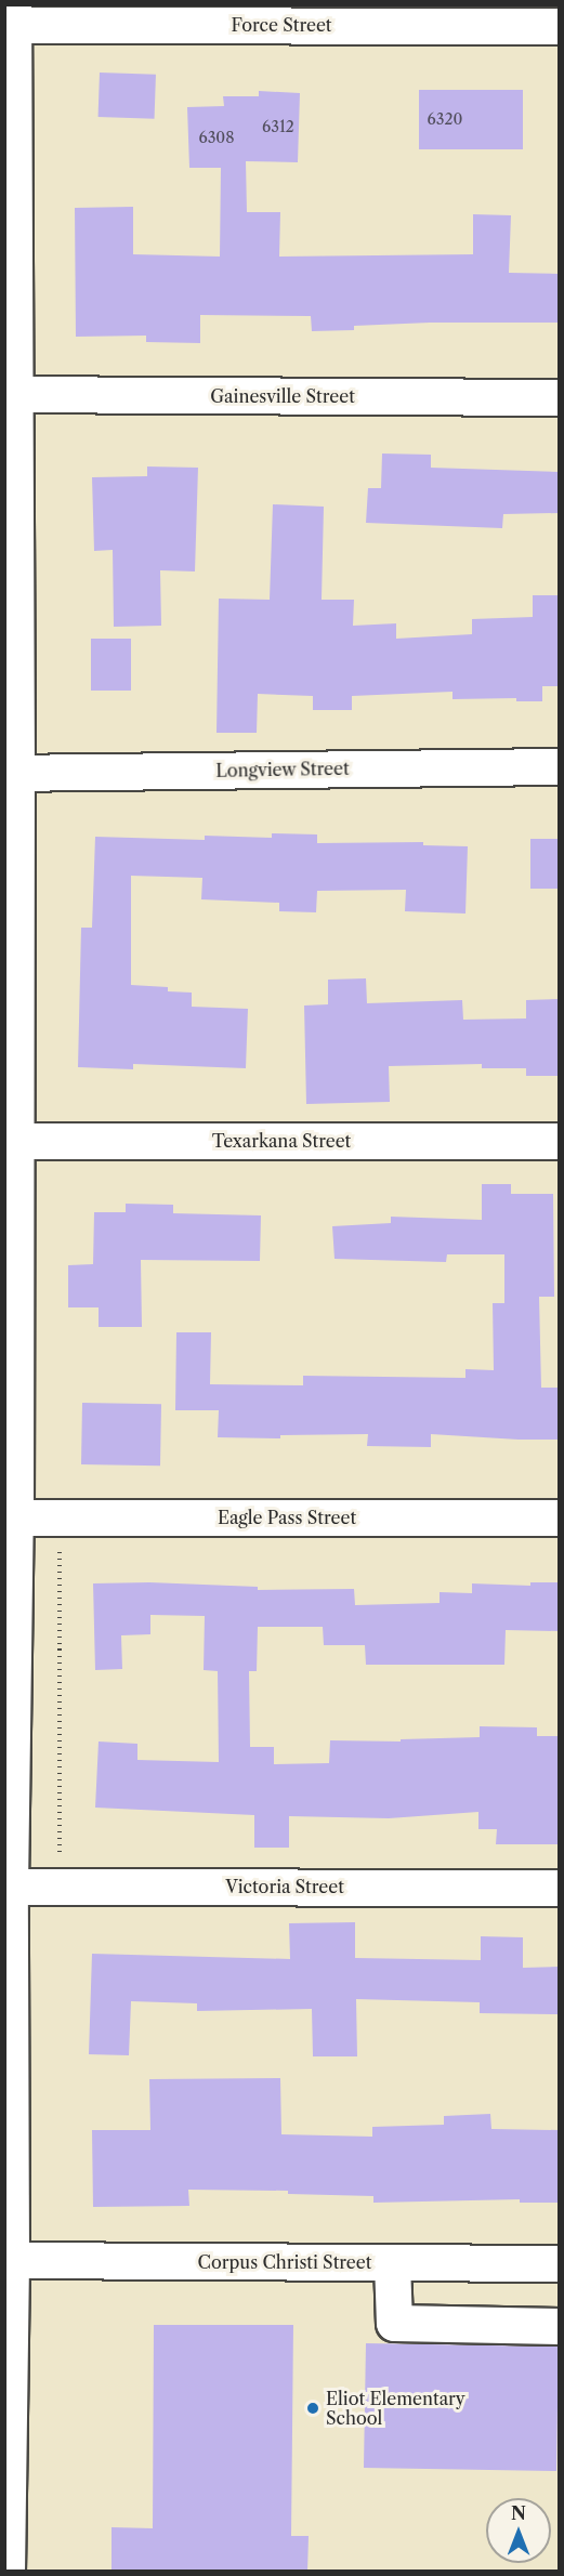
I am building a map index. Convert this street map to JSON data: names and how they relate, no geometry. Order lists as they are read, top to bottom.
{
  "streets": {
    "street": [
      "Force Street",
      "Gainesville Street",
      "Longview Street",
      "Texarkana Street",
      "Eagle Pass Street",
      "Victoria Street",
      "Corpus Christi Street"
    ]
  },
  "places": ["Eliot Elementary School"],
  "house_numbers": ["6320", "6312", "6308"],
  "north": "top"
}
